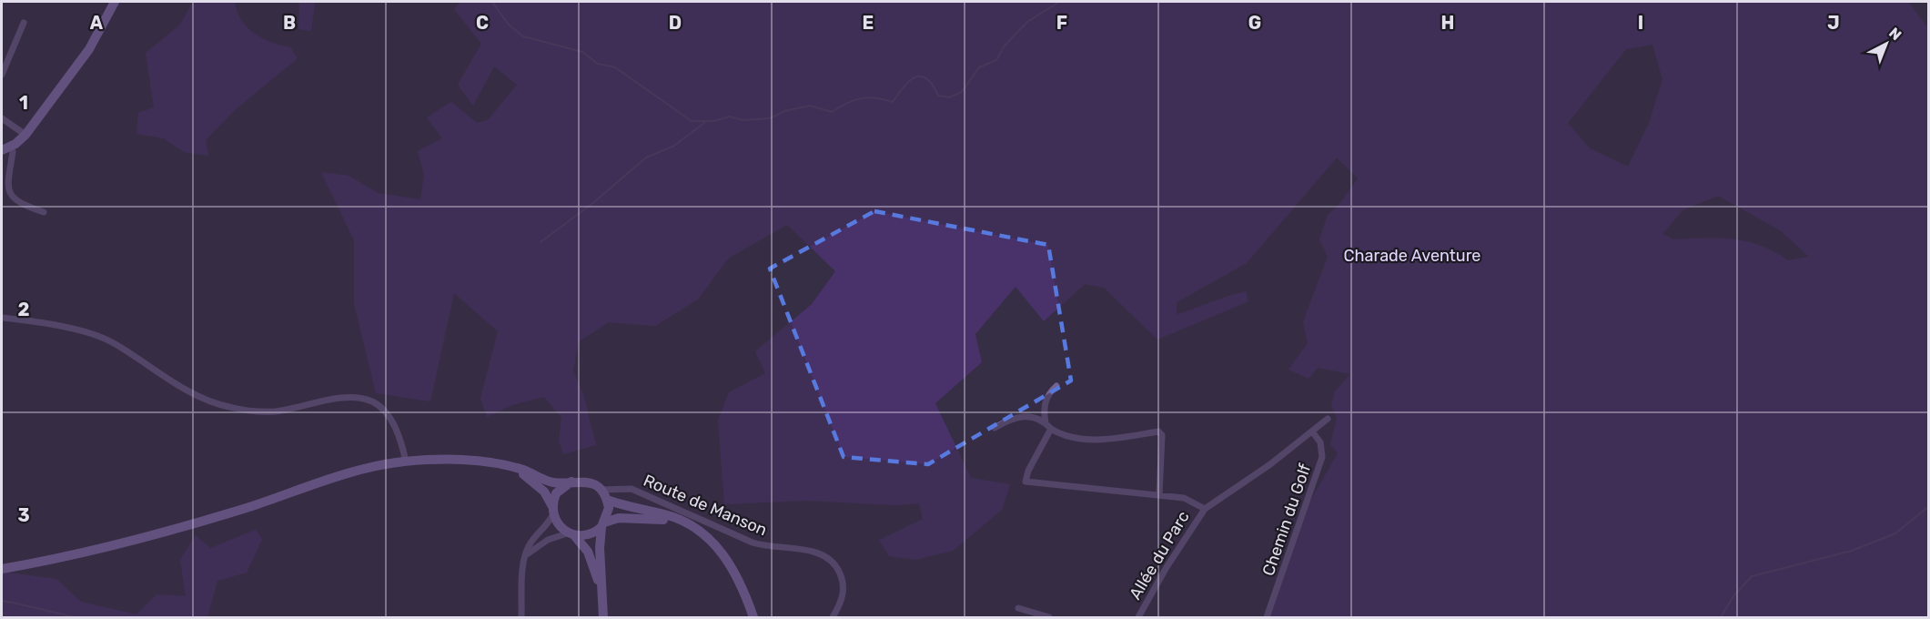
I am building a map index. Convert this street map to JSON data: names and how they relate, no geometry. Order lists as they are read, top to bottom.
{
  "streets": {
    "street": ["Route de Manson", "Chemin du Golf", "Allée du Parc"]
  },
  "parks": ["Charade Aventure"],
  "north": "top right",
  "grid": {
    "columns": [
      "A",
      "B",
      "C",
      "D",
      "E",
      "F",
      "G",
      "H",
      "I",
      "J"
    ],
    "rows": ["1", "2", "3"]
  }
}
